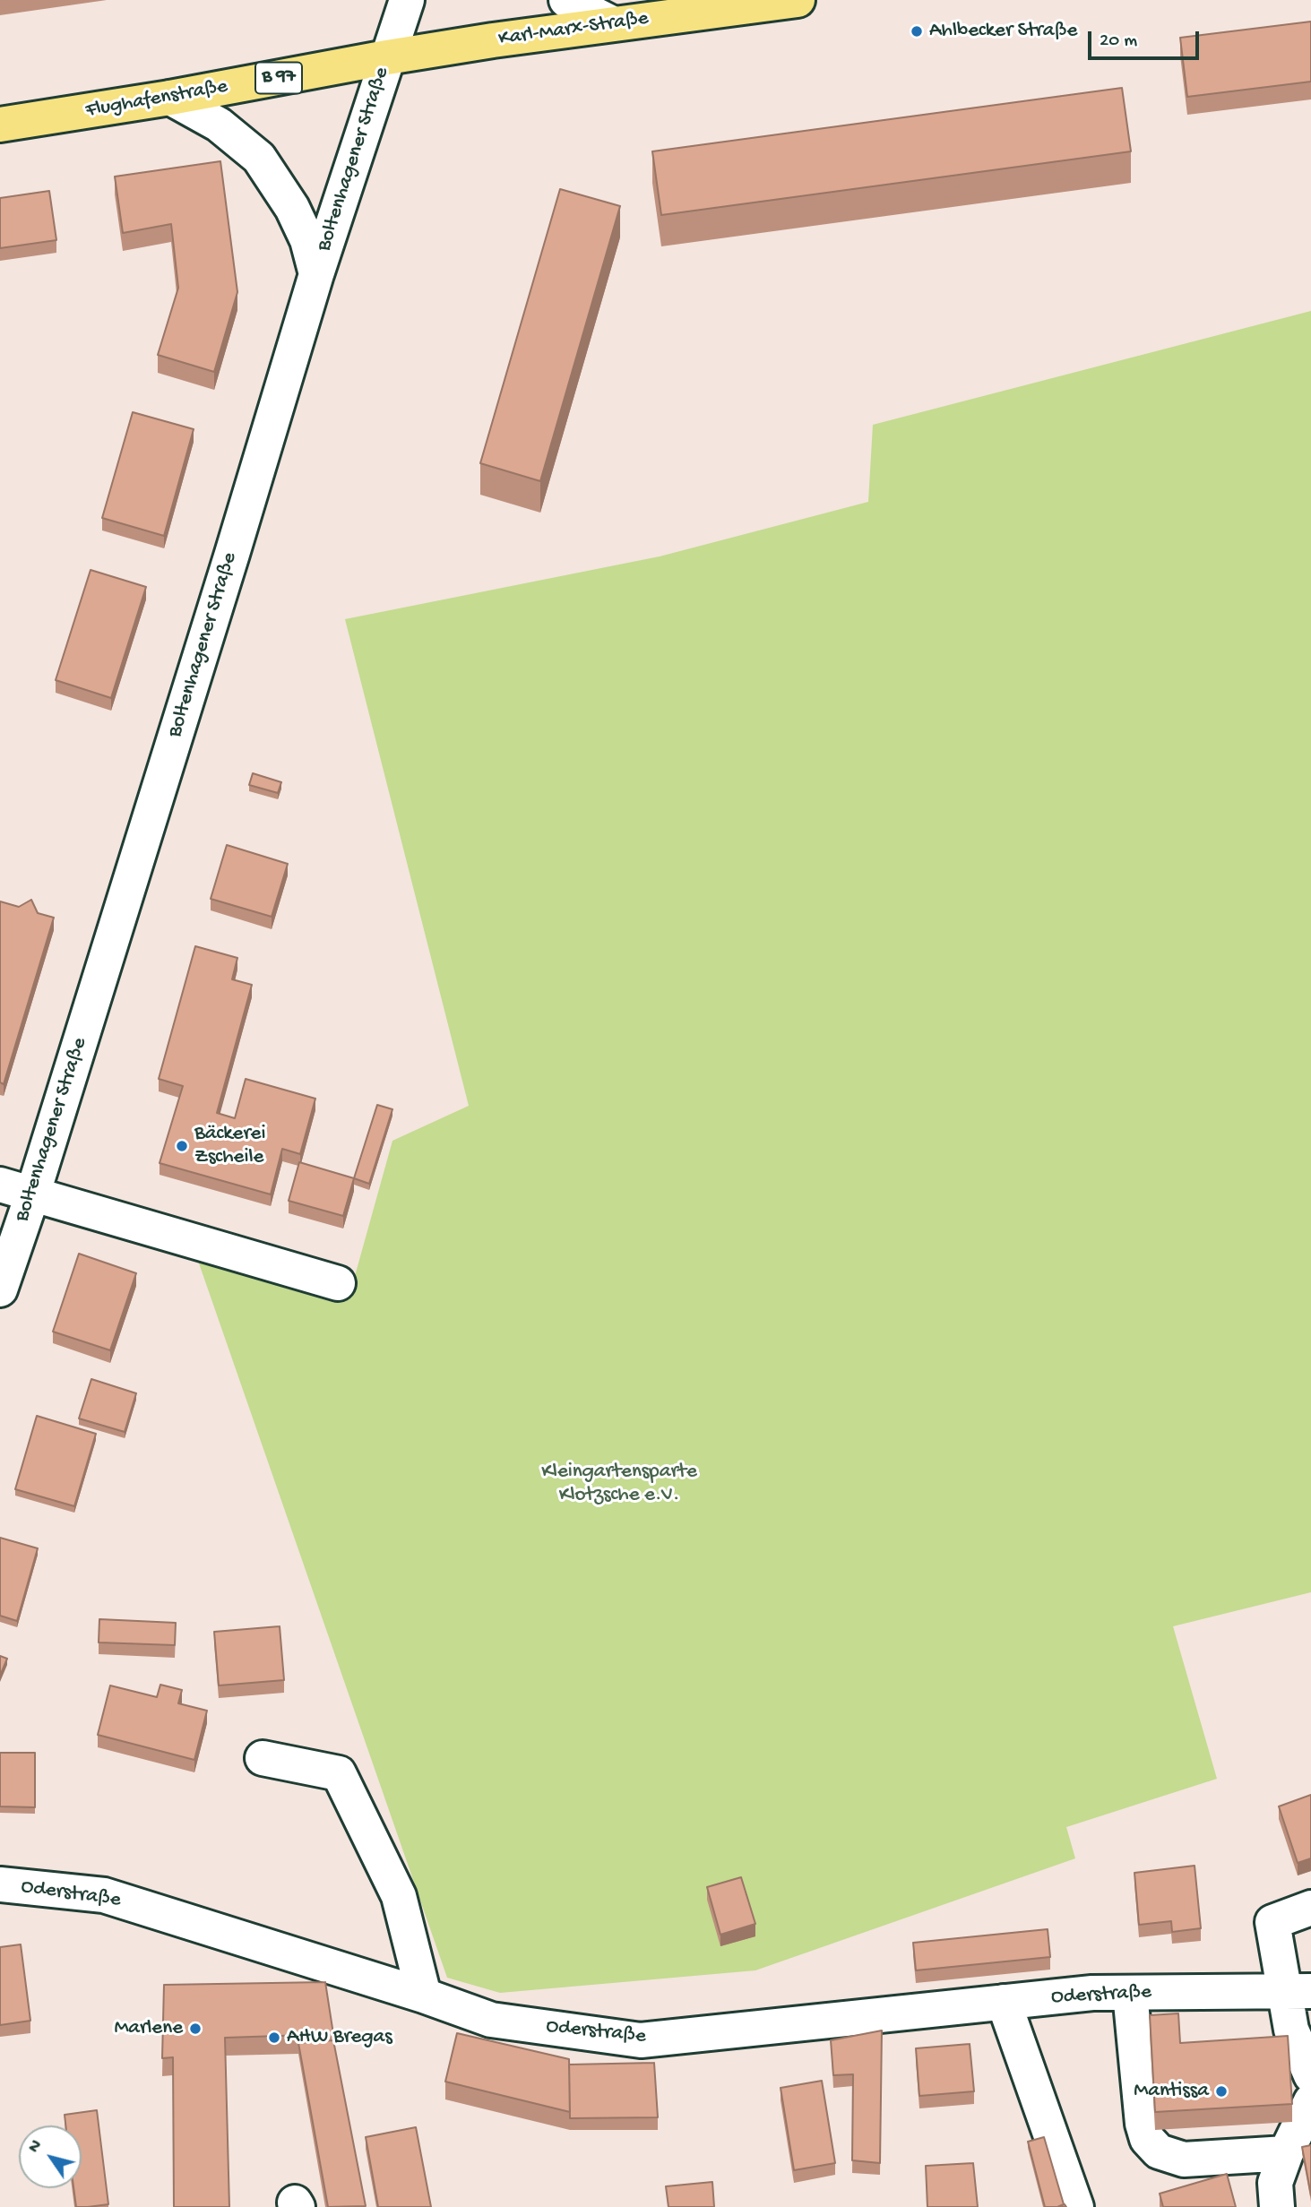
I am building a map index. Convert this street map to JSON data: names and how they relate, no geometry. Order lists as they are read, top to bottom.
{
  "streets": {
    "main road": ["Karl-Marx-Straße", "B 97", "Flughafenstraße"],
    "street": ["Boltenhagener Straße", "Oderstraße"]
  },
  "crossings": [
    ["Karl-Marx-Straße", "Flughafenstraße"],
    ["Karl-Marx-Straße", "Boltenhagener Straße"],
    ["Flughafenstraße", "Boltenhagener Straße"]
  ],
  "parks": ["Kleingartensparte Klotzsche e.V."],
  "places": [
    "Ahlbecker Straße",
    "Bäckerei Zscheile",
    "Marlene",
    "AHW Bregas",
    "Mantissa"
  ],
  "scale_bar": "20 m",
  "north": "top left"
}
